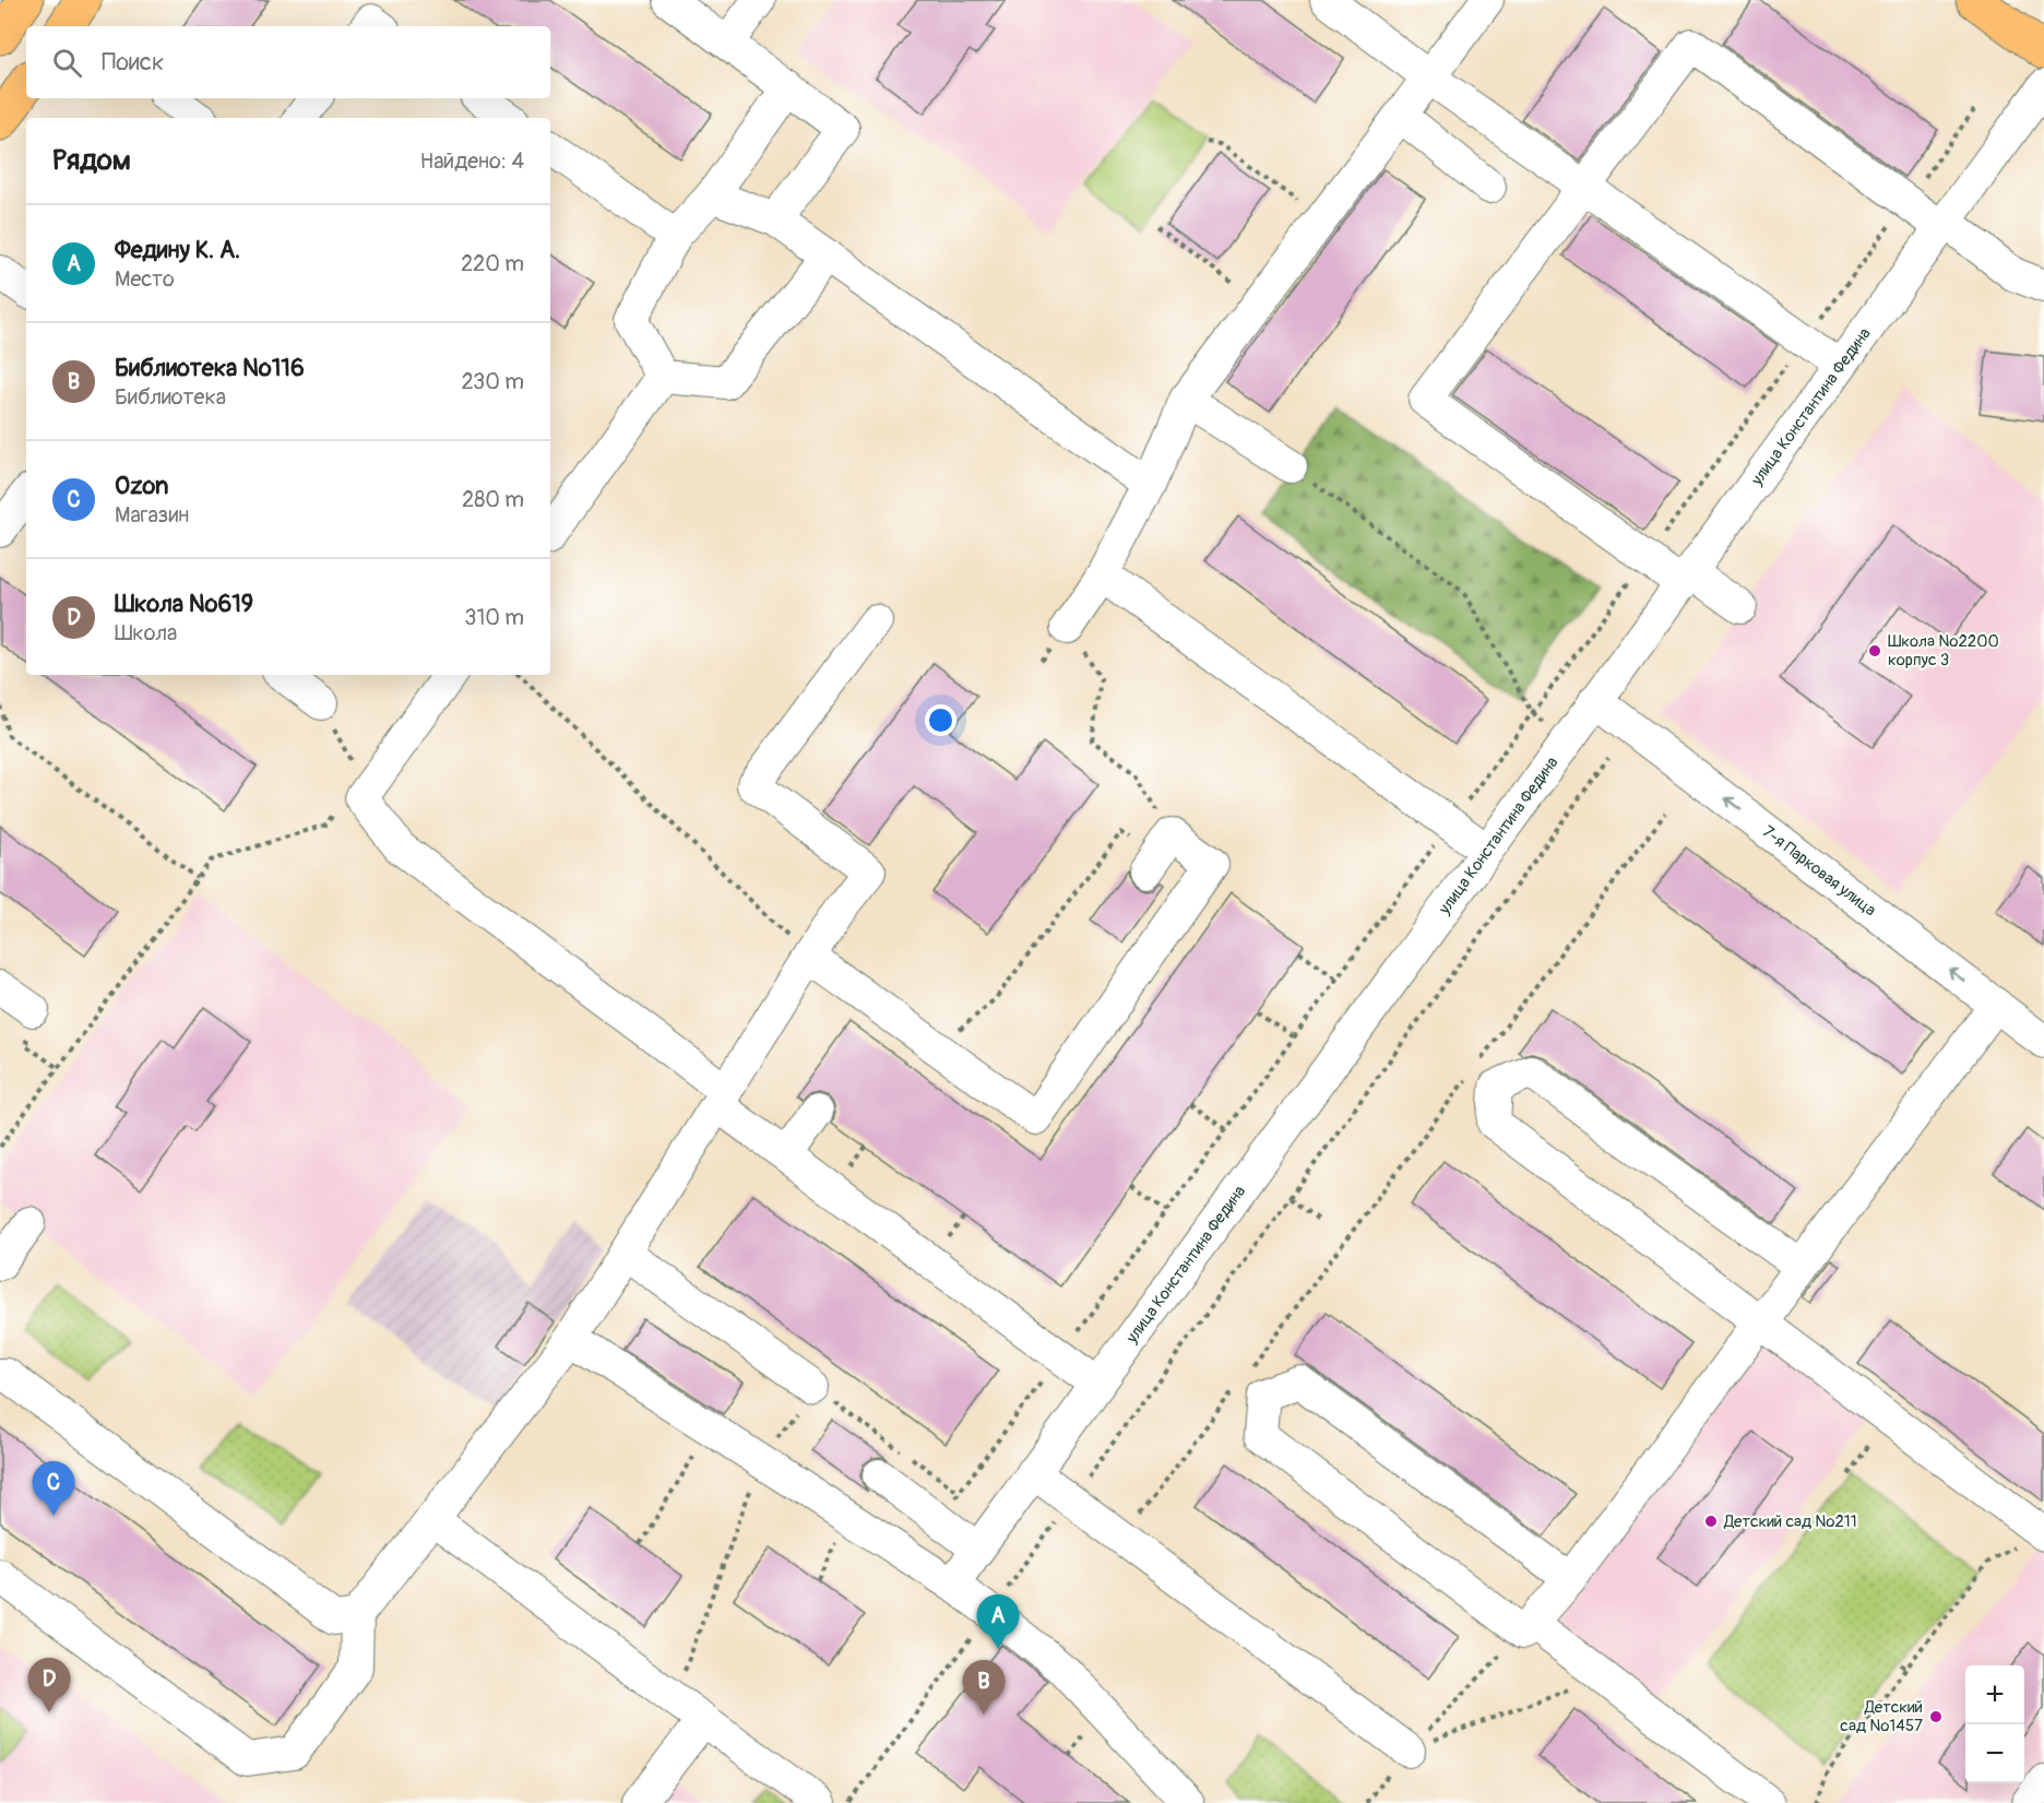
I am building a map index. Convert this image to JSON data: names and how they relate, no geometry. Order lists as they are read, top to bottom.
{
  "streets": {
    "street": ["улица Константина Федина", "7-я Парковая улица"]
  },
  "crossings": [
    ["улица Константина Федина", "7-я Парковая улица"]
  ],
  "one_way": ["7-я Парковая улица"],
  "places": ["Школа №2200 корпус 3", "Детский сад №211", "Детский сад №1457"],
  "page": {
    "search": "Поиск",
    "heading": ["Рядом", "Найдено: 4"],
    "list": [
      {
        "mark": "A",
        "name": "Федину К. А.",
        "note": "Место",
        "value": "220 m"
      },
      {
        "mark": "B",
        "name": "Библиотека №116",
        "note": "Библиотека",
        "value": "230 m"
      },
      {
        "mark": "C",
        "name": "Ozon",
        "note": "Магазин",
        "value": "280 m"
      },
      {
        "mark": "D",
        "name": "Школа №619",
        "note": "Школа",
        "value": "310 m"
      }
    ],
    "pins": [
      "C",
      "A",
      "D",
      "B"
    ],
    "map_buttons": ["+", "−"]
  }
}
